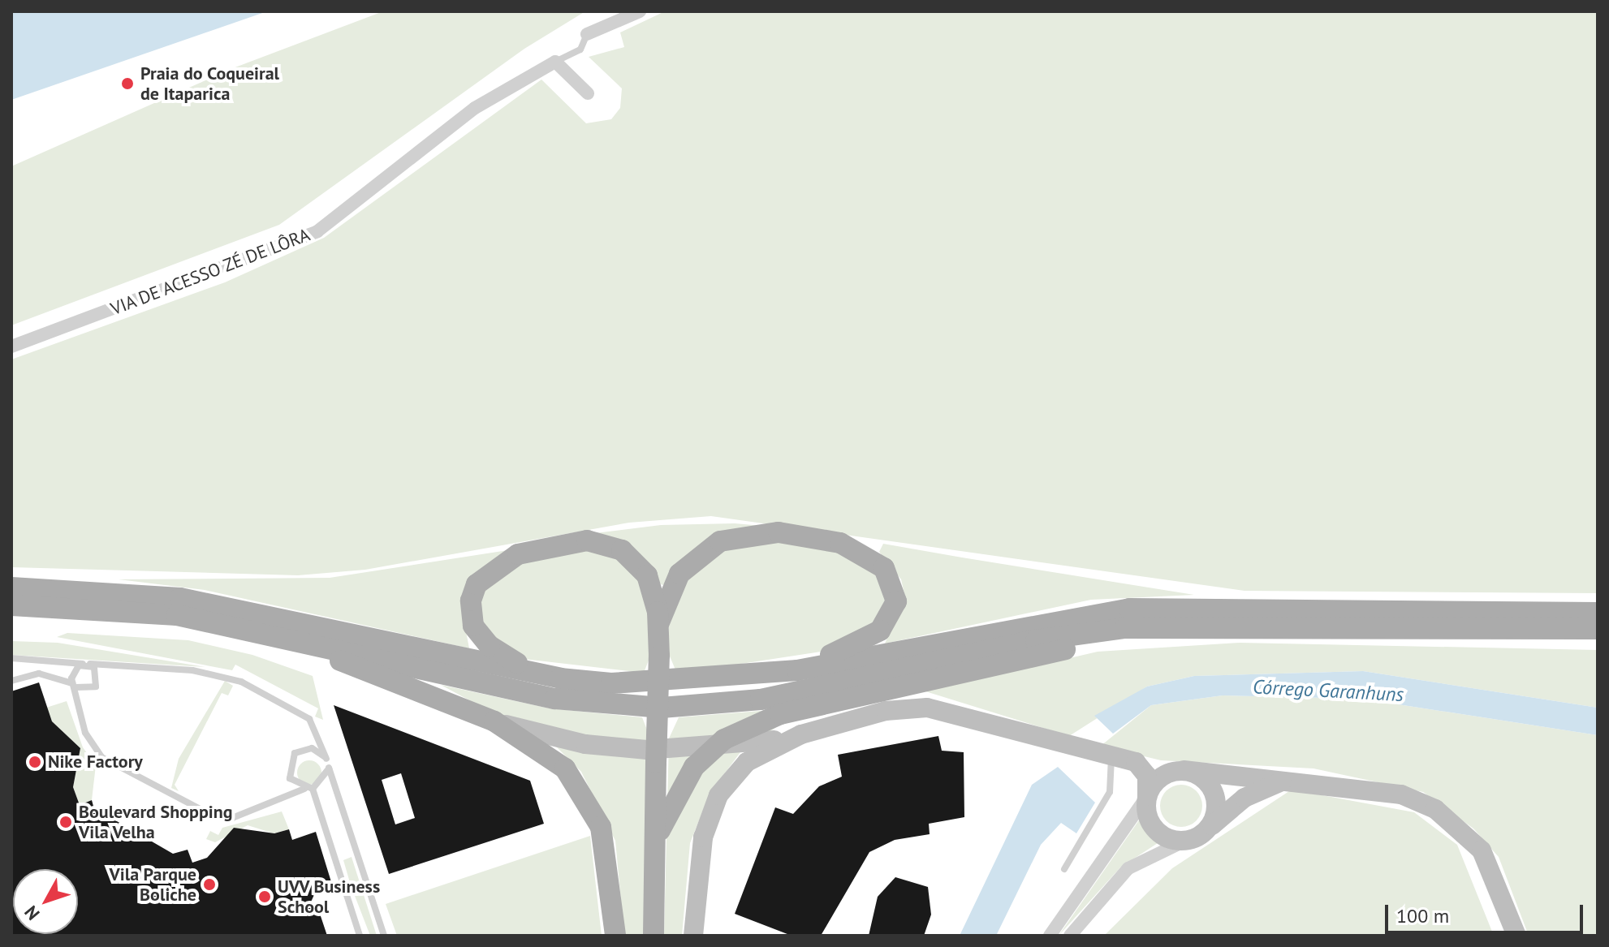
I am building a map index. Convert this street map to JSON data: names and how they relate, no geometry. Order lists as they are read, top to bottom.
{
  "streets": {
    "street": ["VIA DE ACESSO ZÉ DE LÔRA"]
  },
  "water": ["Córrego Garanhuns"],
  "places": [
    "Praia do Coqueiral de Itaparica",
    "Nike Factory",
    "Boulevard Shopping Vila Velha",
    "Vila Parque Boliche",
    "UVV Business School"
  ],
  "scale_bar": "100 m",
  "north": "bottom left"
}
